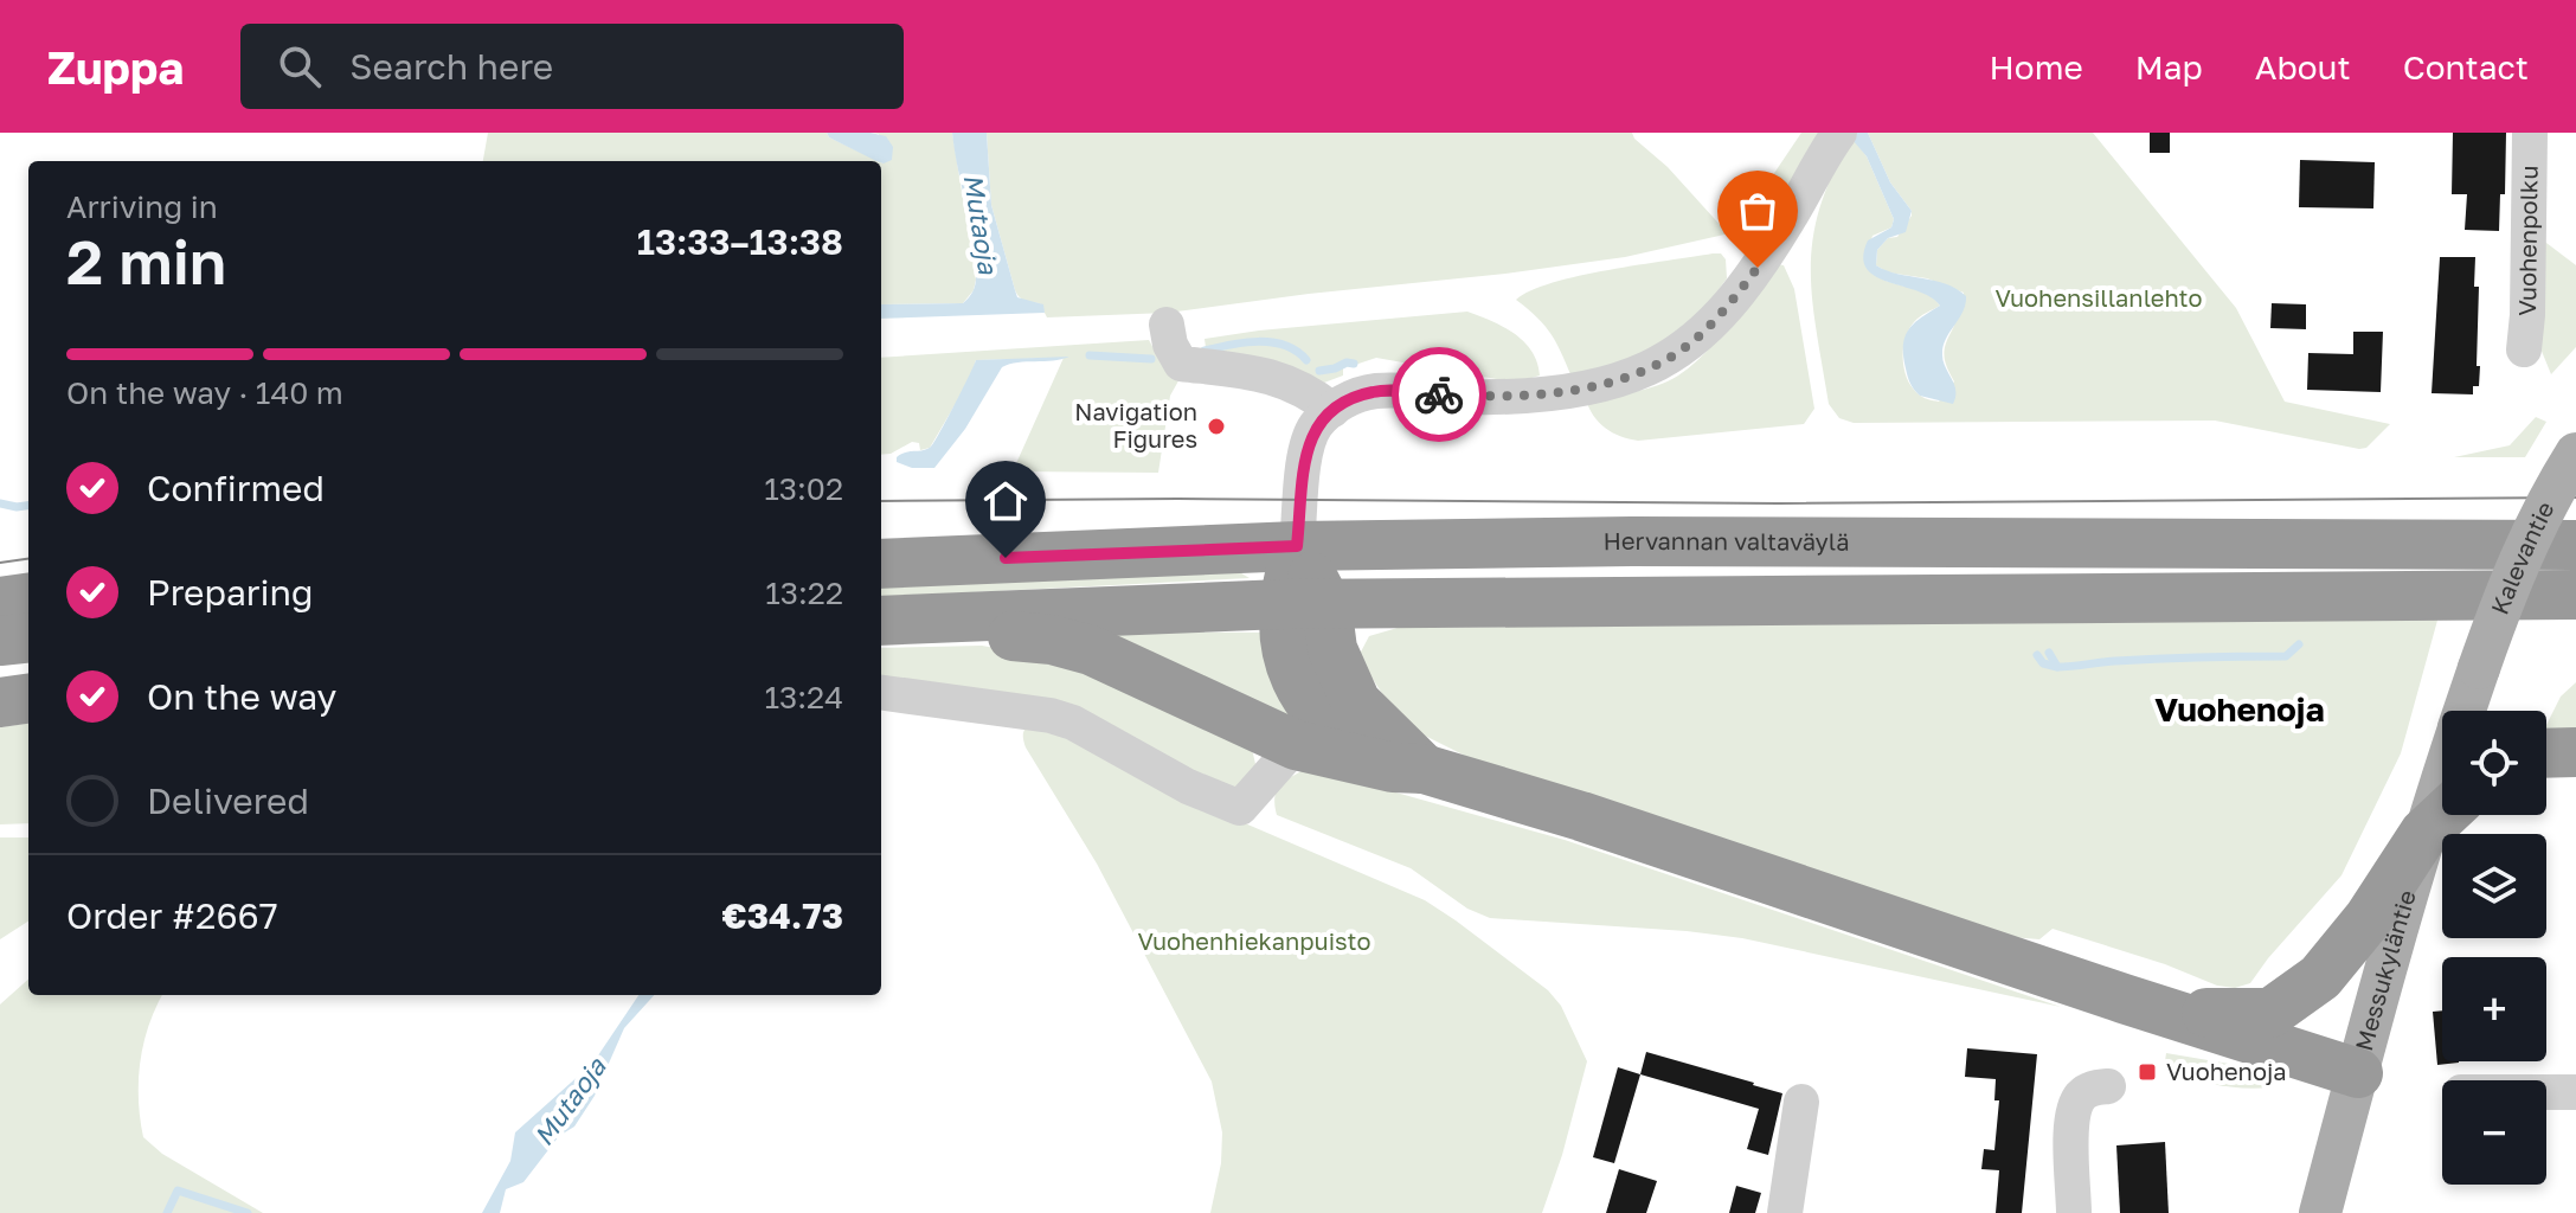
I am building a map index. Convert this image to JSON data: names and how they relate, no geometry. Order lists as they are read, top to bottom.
{
  "streets": {
    "highway": ["Hervannan valtaväylä"],
    "main road": ["Kalevantie", "Messukyläntie"],
    "street": ["Vuohenpolku"]
  },
  "crossings": [
    ["Kalevantie", "Messukyläntie"]
  ],
  "districts": ["Vuohenoja"],
  "water": ["Mutaoja"],
  "parks": ["Vuohensillanlehto", "Vuohenhiekanpuisto"],
  "places": {
    "other": ["Navigation Figures"],
    "transit": ["Vuohenoja"]
  },
  "page": {
    "header": "Zuppa",
    "search": "Search here",
    "nav": [
      "Home",
      "Map",
      "About",
      "Contact"
    ],
    "heading": ["2 min", "Arriving in", "13:33–13:38"],
    "panel": ["Order #2667", "€34.73"],
    "bar": "On the way · 140 m",
    "list": [
      ["Confirmed", "13:02"],
      ["Preparing", "13:22"],
      ["On the way", "13:24"],
      "Delivered"
    ],
    "map_buttons": ["+", "−"]
  }
}
